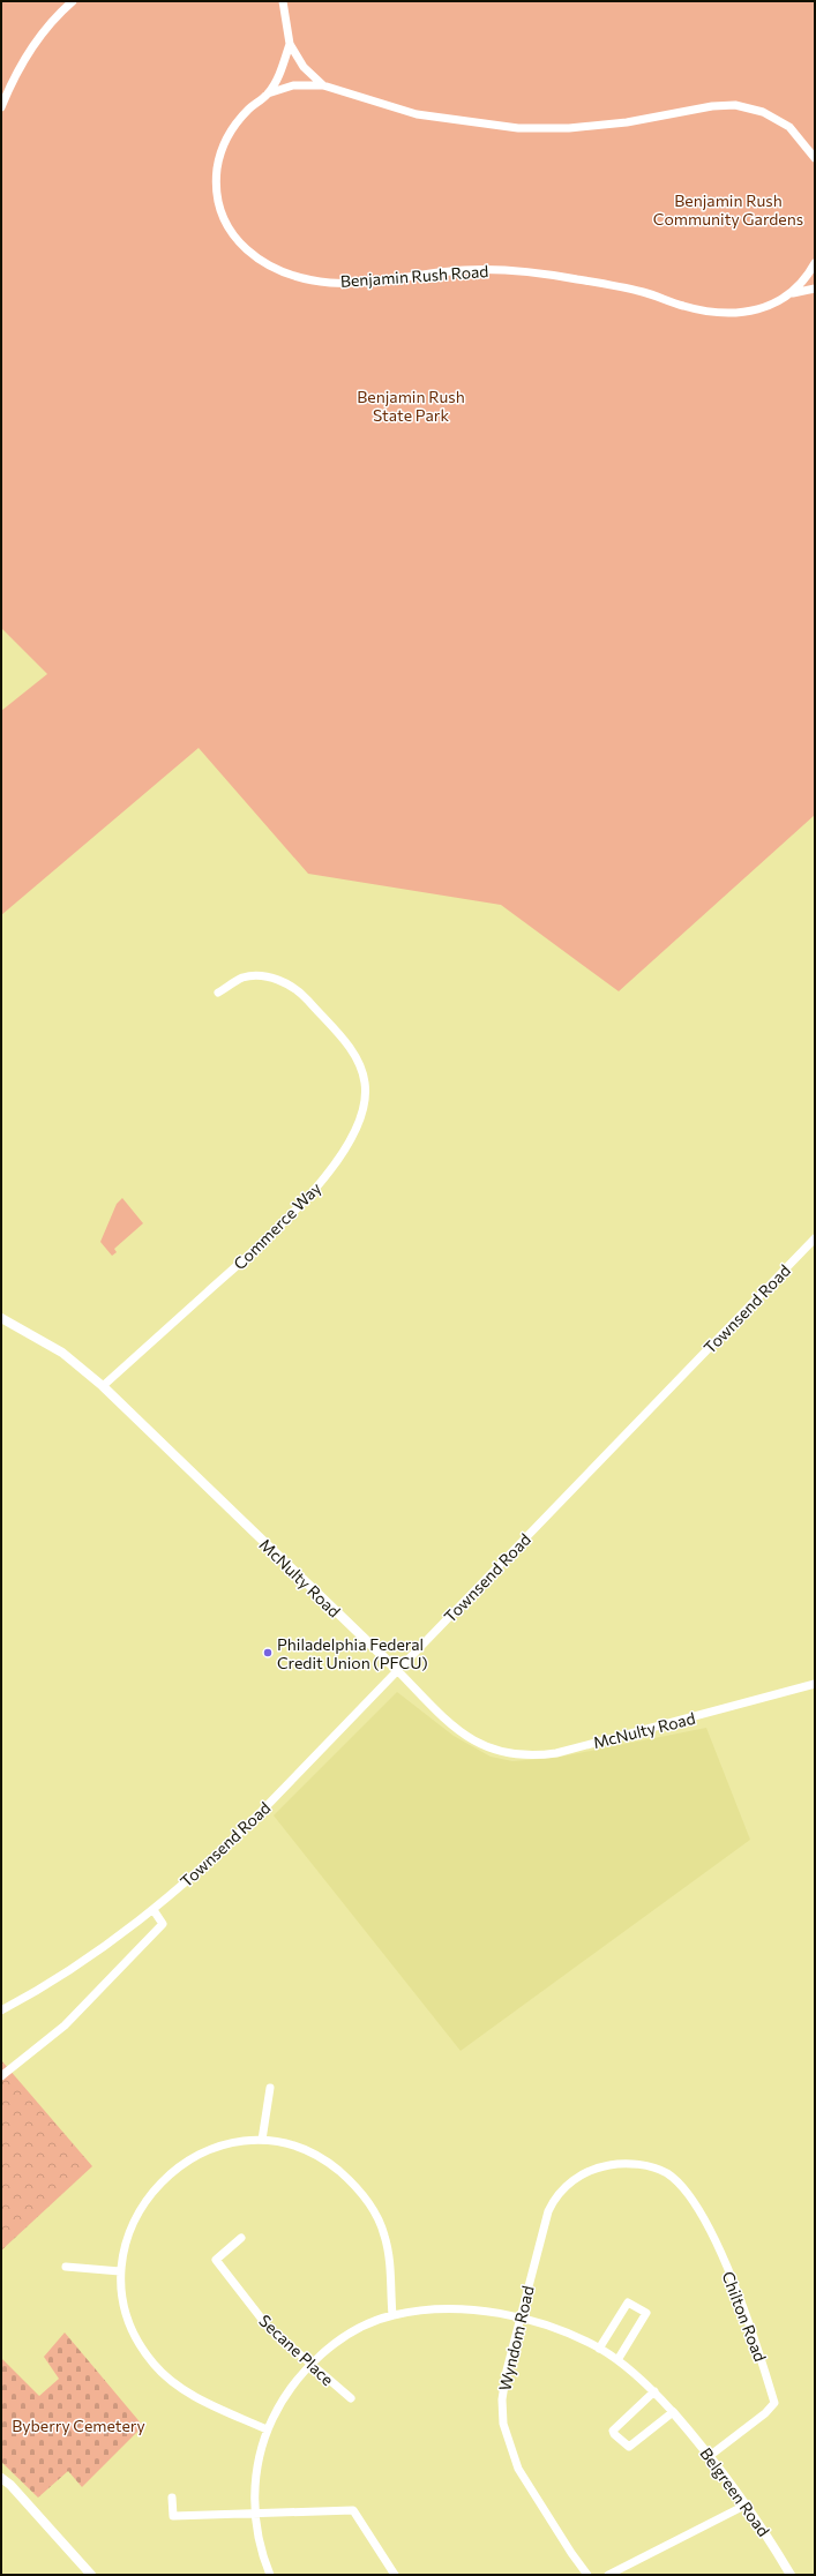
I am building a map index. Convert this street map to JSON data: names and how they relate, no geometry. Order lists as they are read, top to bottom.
{
  "streets": {
    "street": [
      "Benjamin Rush Road",
      "Commerce Way",
      "Townsend Road",
      "McNulty Road",
      "Chilton Road",
      "Wyndom Road",
      "Secane Place",
      "Belgreen Road"
    ]
  },
  "crossings": [
    ["Commerce Way", "McNulty Road"],
    ["Townsend Road", "McNulty Road"],
    ["Chilton Road", "Wyndom Road"],
    ["Chilton Road", "Belgreen Road"]
  ],
  "parks": ["Benjamin Rush Community Gardens", "Benjamin Rush State Park", "Byberry Cemetery"],
  "places": ["Philadelphia Federal Credit Union (PFCU)"]
}
